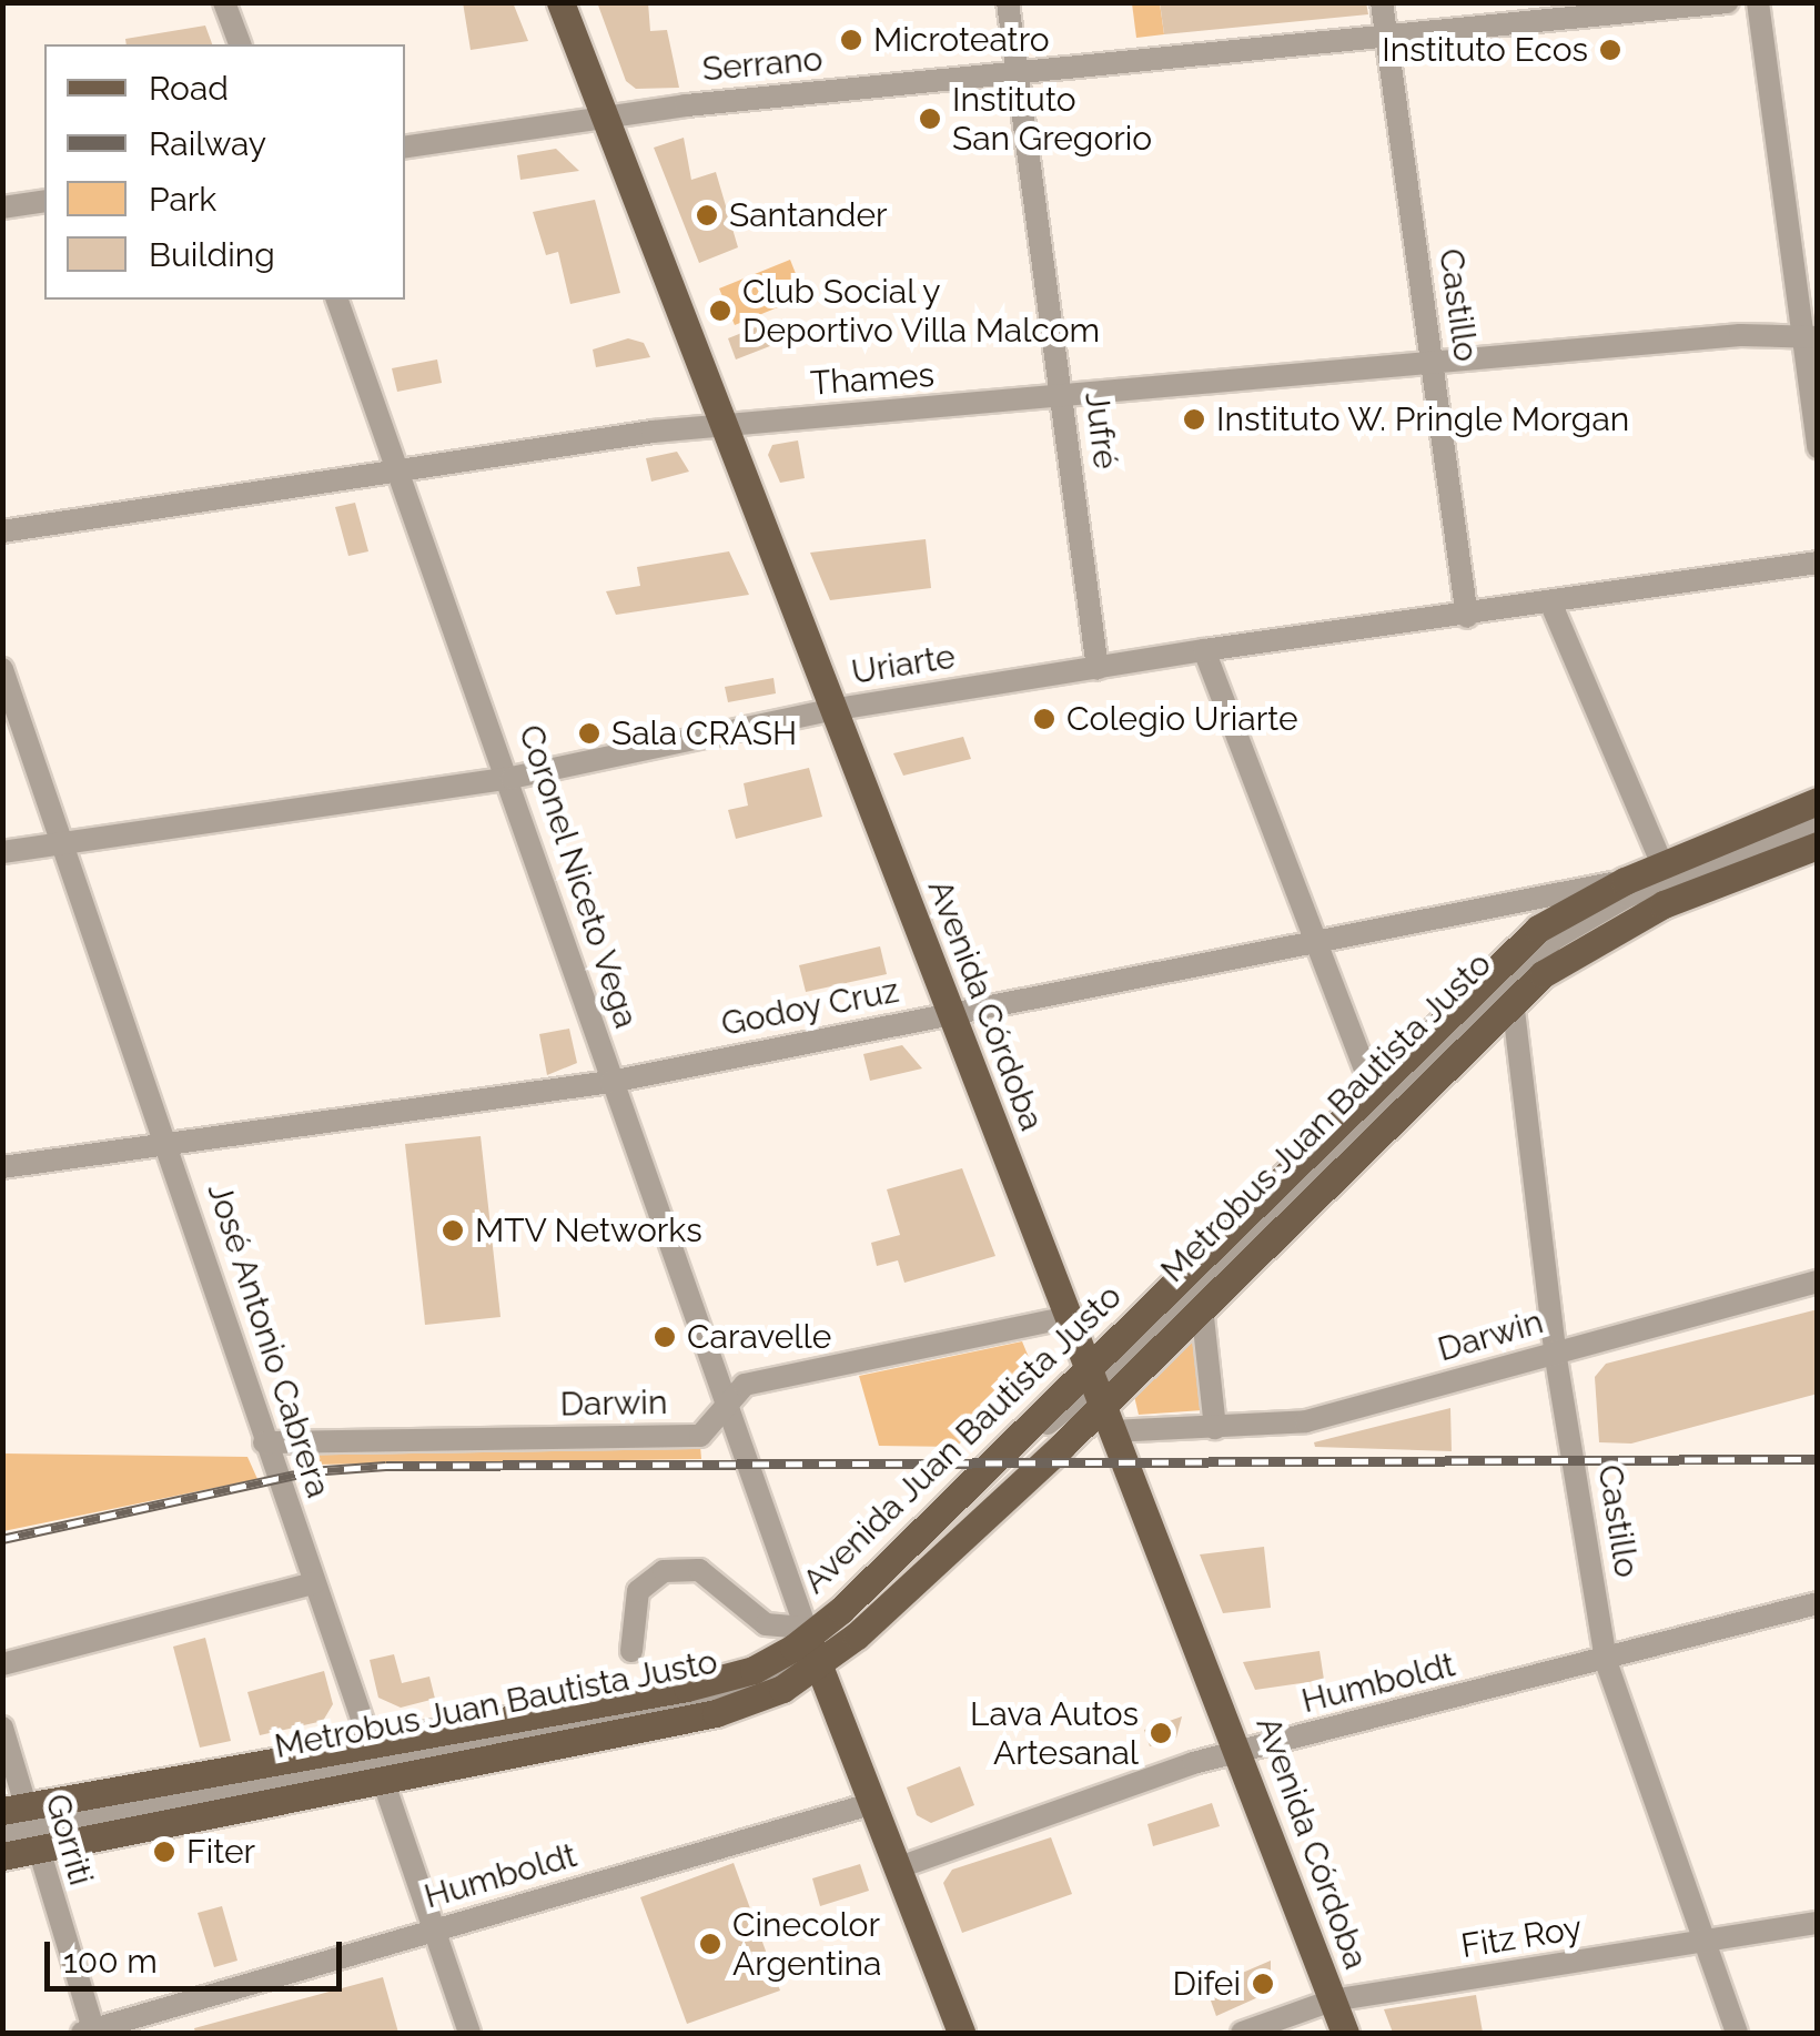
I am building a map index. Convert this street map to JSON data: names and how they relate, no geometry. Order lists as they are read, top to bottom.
{
  "streets": {
    "main road": ["Avenida Córdoba", "Avenida Juan Bautista Justo"],
    "street": [
      "Serrano",
      "Castillo",
      "Thames",
      "Jufré",
      "Uriarte",
      "Coronel Niceto Vega",
      "Godoy Cruz",
      "Metrobus Juan Bautista Justo",
      "Darwin",
      "José Antonio Cabrera",
      "Humboldt",
      "Gorriti",
      "Fitz Roy"
    ]
  },
  "crossings": [
    ["Serrano", "Castillo"],
    ["Serrano", "Jufré"],
    ["Serrano", "Avenida Córdoba"],
    ["Castillo", "Thames"],
    ["Castillo", "Uriarte"],
    ["Castillo", "Darwin"],
    ["Castillo", "Avenida Juan Bautista Justo"],
    ["Castillo", "Humboldt"],
    ["Castillo", "Fitz Roy"],
    ["Thames", "Jufré"],
    ["Thames", "Coronel Niceto Vega"],
    ["Thames", "Avenida Córdoba"],
    ["Jufré", "Uriarte"],
    ["Uriarte", "Coronel Niceto Vega"],
    ["Uriarte", "Avenida Córdoba"],
    ["Uriarte", "José Antonio Cabrera"],
    ["Coronel Niceto Vega", "Godoy Cruz"],
    ["Coronel Niceto Vega", "Darwin"],
    ["Coronel Niceto Vega", "Avenida Juan Bautista Justo"],
    ["Avenida Córdoba", "Godoy Cruz"],
    ["Avenida Córdoba", "Metrobus Juan Bautista Justo"],
    ["Avenida Córdoba", "Darwin"],
    ["Avenida Córdoba", "Avenida Juan Bautista Justo"],
    ["Avenida Córdoba", "Humboldt"],
    ["Avenida Córdoba", "Fitz Roy"],
    ["Godoy Cruz", "José Antonio Cabrera"],
    ["Godoy Cruz", "Avenida Juan Bautista Justo"],
    ["Metrobus Juan Bautista Justo", "Darwin"],
    ["Metrobus Juan Bautista Justo", "Avenida Juan Bautista Justo"],
    ["Darwin", "José Antonio Cabrera"],
    ["Darwin", "Avenida Juan Bautista Justo"],
    ["José Antonio Cabrera", "Avenida Juan Bautista Justo"],
    ["José Antonio Cabrera", "Humboldt"],
    ["Avenida Juan Bautista Justo", "Gorriti"],
    ["Humboldt", "Gorriti"]
  ],
  "places": [
    "Microteatro",
    "Instituto Ecos",
    "Instituto San Gregorio",
    "Santander",
    "Club Social y Deportivo Villa Malcom",
    "Instituto W. Pringle Morgan",
    "Colegio Uriarte",
    "Sala CRASH",
    "MTV Networks",
    "Caravelle",
    "Lava Autos Artesanal",
    "Fiter",
    "Cinecolor Argentina",
    "Difei"
  ],
  "legend": [
    "Road",
    "Railway",
    "Park",
    "Building"
  ],
  "scale_bar": "100 m"
}
